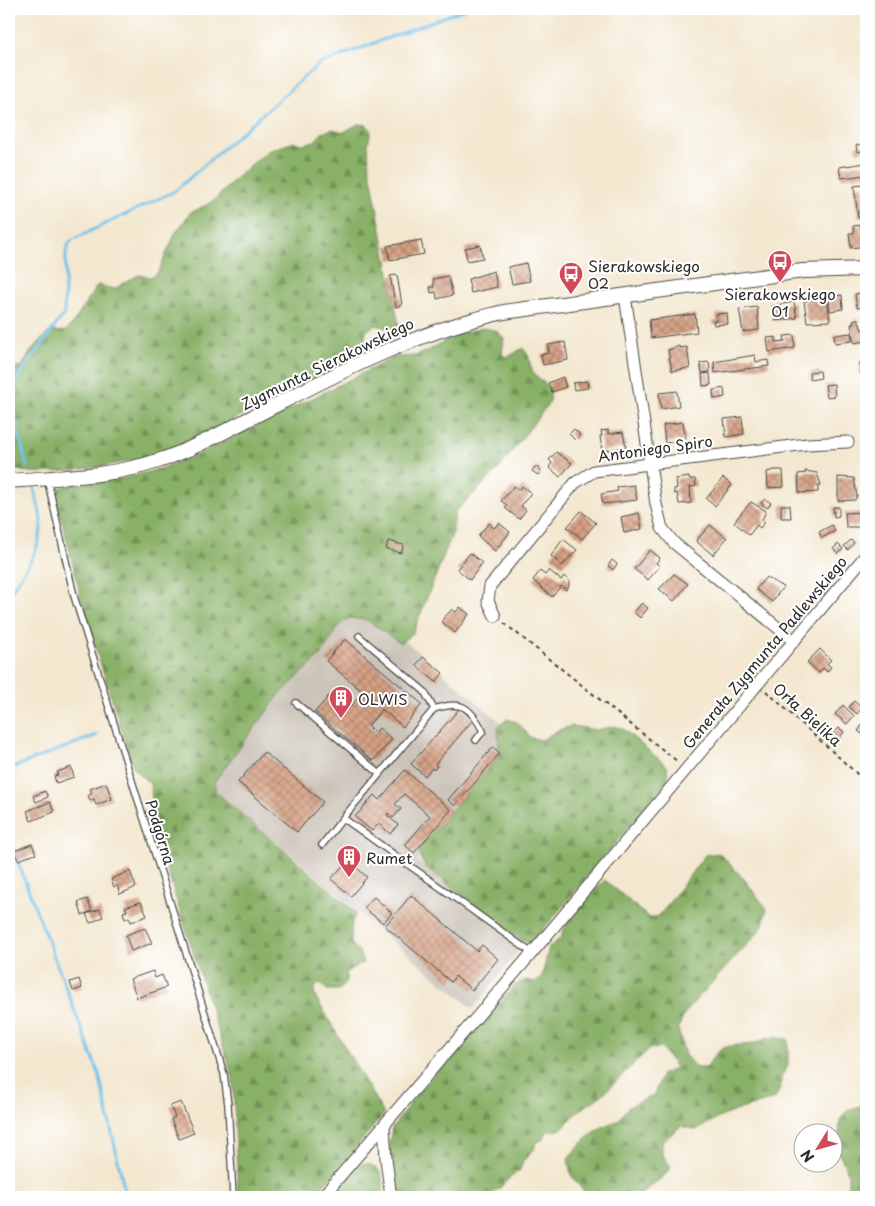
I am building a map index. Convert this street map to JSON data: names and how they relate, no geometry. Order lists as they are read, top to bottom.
{
  "streets": {
    "street": ["Zygmunta Sierakowskiego", "Antoniego Spiro", "Generała Zygmunta Padlewskiego"],
    "lane": ["Podgórna"],
    "path": ["Orła Bielika"]
  },
  "crossings": [
    ["Zygmunta Sierakowskiego", "Podgórna"],
    ["Generała Zygmunta Padlewskiego", "Orła Bielika"]
  ],
  "places": {
    "bus stop": ["Sierakowskiego 01", "Sierakowskiego 02"],
    "building": ["OLWIS", "Rumet"]
  },
  "north": "bottom left"
}
